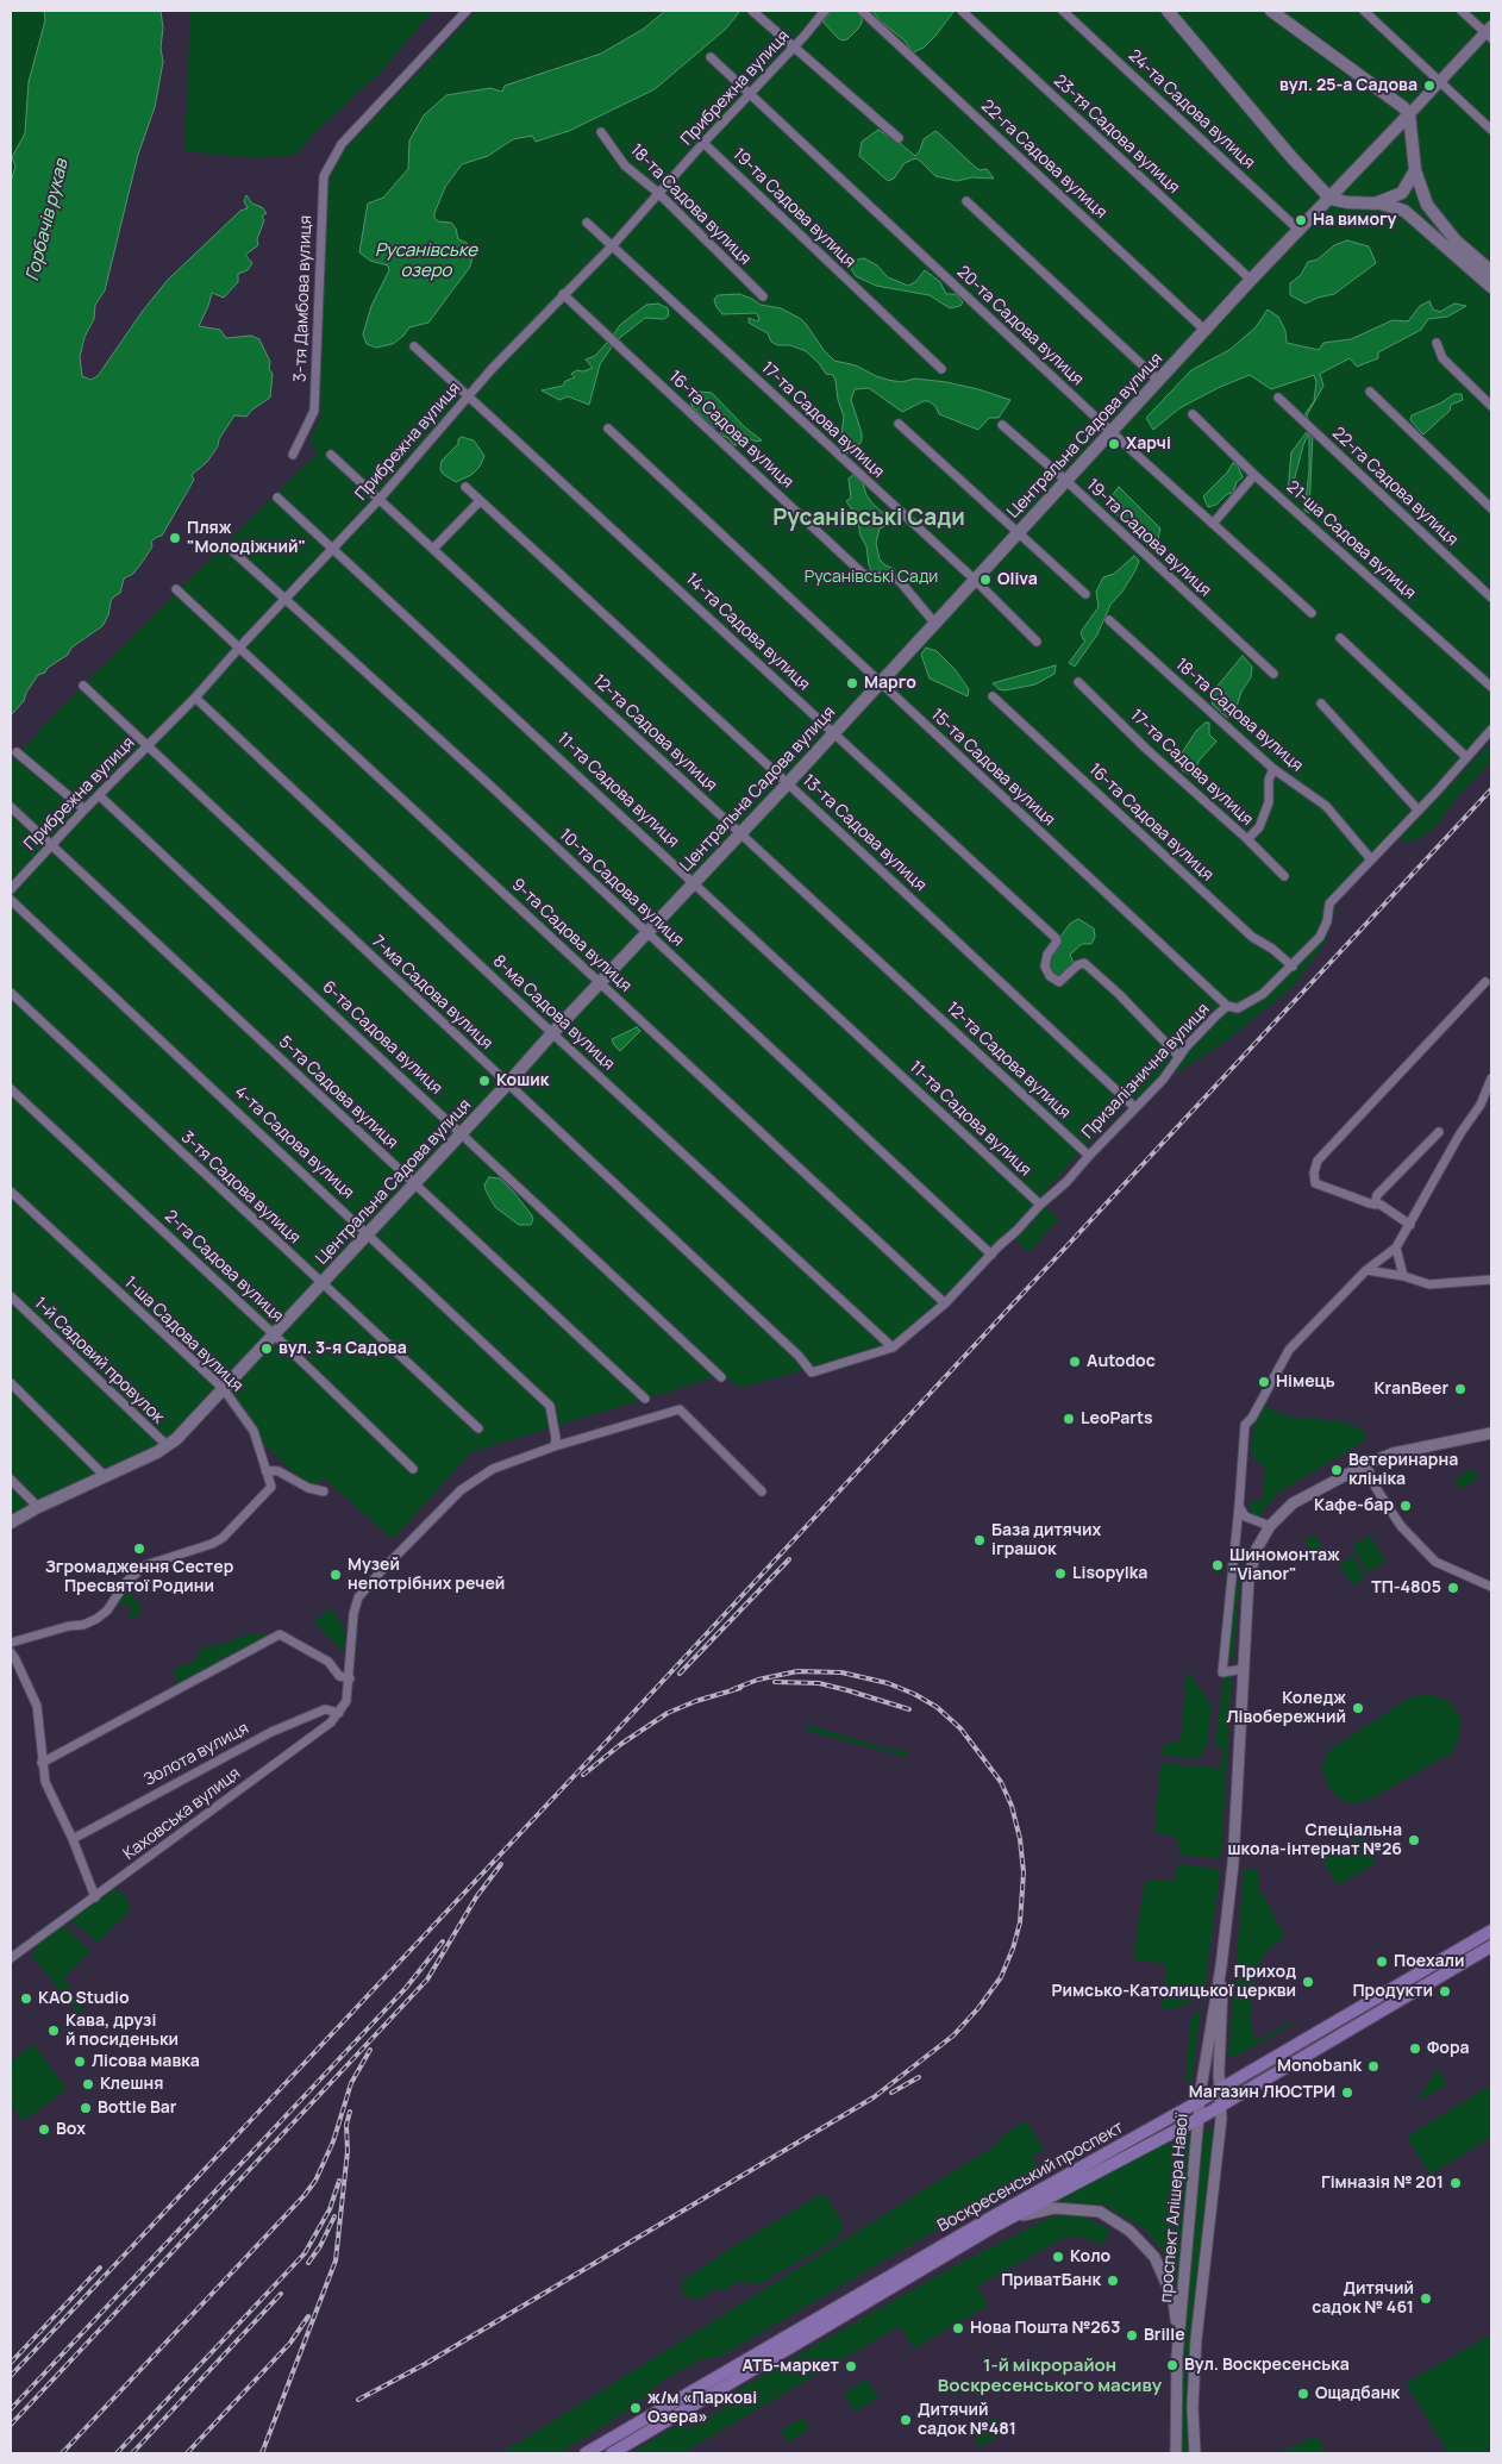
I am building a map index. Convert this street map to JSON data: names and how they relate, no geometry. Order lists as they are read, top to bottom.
{
  "streets": {
    "main road": ["Центральна Садова вулиця", "Воскресенський проспект"],
    "street": [
      "Прибрежна вулиця",
      "24-та Садова вулиця",
      "23-тя Садова вулиця",
      "22-га Садова вулиця",
      "18-та Садова вулиця",
      "19-та Садова вулиця",
      "3-тя Дамбова вулиця",
      "20-та Садова вулиця",
      "17-та Садова вулиця",
      "16-та Садова вулиця",
      "21-ша Садова вулиця",
      "14-та Садова вулиця",
      "12-та Садова вулиця",
      "15-та Садова вулиця",
      "11-та Садова вулиця",
      "13-та Садова вулиця",
      "10-та Садова вулиця",
      "9-та Садова вулиця",
      "7-ма Садова вулиця",
      "8-ма Садова вулиця",
      "6-та Садова вулиця",
      "Призалізнична вулиця",
      "5-та Садова вулиця",
      "4-та Садова вулиця",
      "3-тя Садова вулиця",
      "2-га Садова вулиця",
      "1-ша Садова вулиця",
      "1-й Садовий провулок",
      "Золота вулиця",
      "Каховська вулиця",
      "проспект Алішера Навої"
    ]
  },
  "crossings": [
    ["Прибрежна вулиця", "18-та Садова вулиця"],
    ["Прибрежна вулиця", "19-та Садова вулиця"],
    ["Прибрежна вулиця", "20-та Садова вулиця"],
    ["Прибрежна вулиця", "17-та Садова вулиця"],
    ["Прибрежна вулиця", "16-та Садова вулиця"],
    ["Прибрежна вулиця", "14-та Садова вулиця"],
    ["Прибрежна вулиця", "12-та Садова вулиця"],
    ["Прибрежна вулиця", "11-та Садова вулиця"],
    ["Прибрежна вулиця", "10-та Садова вулиця"],
    ["Прибрежна вулиця", "9-та Садова вулиця"],
    ["Прибрежна вулиця", "7-ма Садова вулиця"],
    ["Прибрежна вулиця", "8-ма Садова вулиця"],
    ["Прибрежна вулиця", "6-та Садова вулиця"],
    ["Прибрежна вулиця", "5-та Садова вулиця"],
    ["24-та Садова вулиця", "Центральна Садова вулиця"],
    ["23-тя Садова вулиця", "Центральна Садова вулиця"],
    ["22-га Садова вулиця", "Центральна Садова вулиця"],
    ["18-та Садова вулиця", "Призалізнична вулиця"],
    ["19-та Садова вулиця", "Центральна Садова вулиця"],
    ["20-та Садова вулиця", "Центральна Садова вулиця"],
    ["17-та Садова вулиця", "Центральна Садова вулиця"],
    ["16-та Садова вулиця", "Центральна Садова вулиця"],
    ["16-та Садова вулиця", "Призалізнична вулиця"],
    ["Центральна Садова вулиця", "14-та Садова вулиця"],
    ["Центральна Садова вулиця", "12-та Садова вулиця"],
    ["Центральна Садова вулиця", "15-та Садова вулиця"],
    ["Центральна Садова вулиця", "11-та Садова вулиця"],
    ["Центральна Садова вулиця", "13-та Садова вулиця"],
    ["Центральна Садова вулиця", "10-та Садова вулиця"],
    ["Центральна Садова вулиця", "9-та Садова вулиця"],
    ["Центральна Садова вулиця", "7-ма Садова вулиця"],
    ["Центральна Садова вулиця", "8-ма Садова вулиця"],
    ["Центральна Садова вулиця", "6-та Садова вулиця"],
    ["Центральна Садова вулиця", "5-та Садова вулиця"],
    ["Центральна Садова вулиця", "4-та Садова вулиця"],
    ["Центральна Садова вулиця", "3-тя Садова вулиця"],
    ["Центральна Садова вулиця", "2-га Садова вулиця"],
    ["Центральна Садова вулиця", "1-ша Садова вулиця"],
    ["Центральна Садова вулиця", "1-й Садовий провулок"],
    ["14-та Садова вулиця", "Призалізнична вулиця"],
    ["12-та Садова вулиця", "Призалізнична вулиця"],
    ["15-та Садова вулиця", "Призалізнична вулиця"],
    ["11-та Садова вулиця", "Призалізнична вулиця"],
    ["13-та Садова вулиця", "Призалізнична вулиця"],
    ["10-та Садова вулиця", "Призалізнична вулиця"],
    ["9-та Садова вулиця", "Призалізнична вулиця"],
    ["7-ма Садова вулиця", "Призалізнична вулиця"],
    ["8-ма Садова вулиця", "Призалізнична вулиця"],
    ["4-та Садова вулиця", "Каховська вулиця"],
    ["Золота вулиця", "Каховська вулиця"],
    ["Воскресенський проспект", "проспект Алішера Навої"]
  ],
  "districts": ["Русанівські Сади", "1-й мікрорайон Воскресенського масиву"],
  "water": ["Горбачів рукав", "Русанівське озеро"],
  "parks": ["Русанівські Сади"],
  "places": [
    "вул. 25-а Садова",
    "На вимогу",
    "Харчі",
    "Пляж \"Молодіжний\"",
    "Oliva",
    "Марго",
    "Кошик",
    "вул. 3-я Садова",
    "Autodoc",
    "Німець",
    "KranBeer",
    "LeoParts",
    "Ветеринарна клініка",
    "Кафе-бар",
    "База дитячих іграшок",
    "Згромадження Сестер Пресвятої Родини",
    "Шиномонтаж \"Vianor\"",
    "Lisopylka",
    "Музей непотрібних речей",
    "ТП-4805",
    "Коледж Лівобережний",
    "Спеціальна школа-інтернат №26",
    "Поехали",
    "Приход Римсько-Католицької церкви",
    "Продукти",
    "KAO Studio",
    "Кава, друзі й посиденьки",
    "Фора",
    "Лісова мавка",
    "Monobank",
    "Клешня",
    "Магазин ЛЮСТРИ",
    "Bottle Bar",
    "Box",
    "Гімназія № 201",
    "Коло",
    "ПриватБанк",
    "Дитячий садок № 461",
    "Нова Пошта №263",
    "Brille",
    "Вул. Воскресенська",
    "АТБ-маркет",
    "Ощадбанк",
    "ж/м «Паркові Озера»",
    "Дитячий садок №481"
  ]
}
